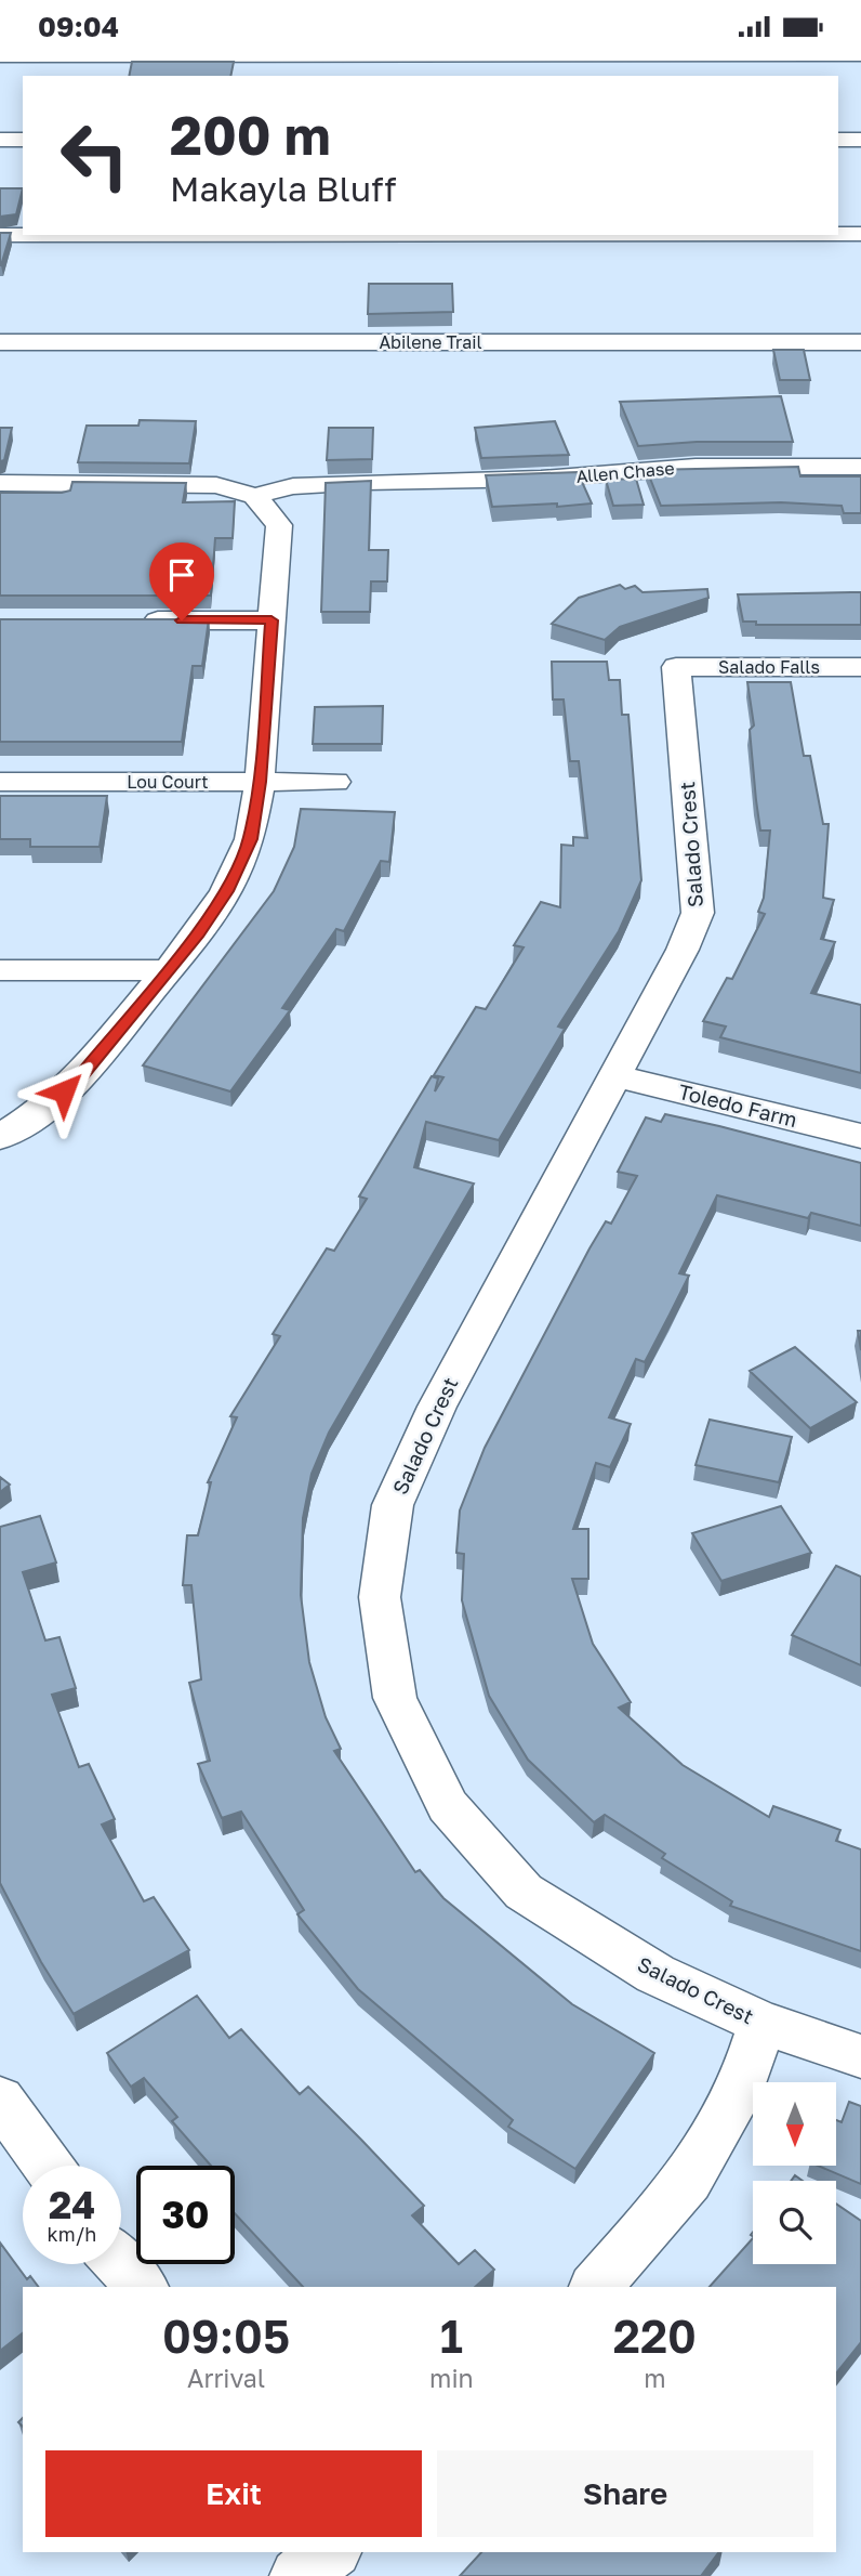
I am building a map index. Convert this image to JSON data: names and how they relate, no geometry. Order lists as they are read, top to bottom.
{
  "streets": {
    "street": [
      "Abilene Trail",
      "Allen Chase",
      "Salado Falls",
      "Lou Court",
      "Salado Crest",
      "Toledo Farm"
    ]
  },
  "crossings": [
    ["Salado Falls", "Salado Crest"],
    ["Salado Crest", "Toledo Farm"]
  ],
  "north": "bottom",
  "page": {
    "status": "09:04",
    "turn": ["200 m", "Makayla Bluff"],
    "speed": "24 km/h",
    "limit": "30",
    "eta": [
      "09:05",
      "Arrival",
      "1",
      "min",
      "220",
      "m"
    ],
    "buttons": ["Exit", "Share"]
  }
}
